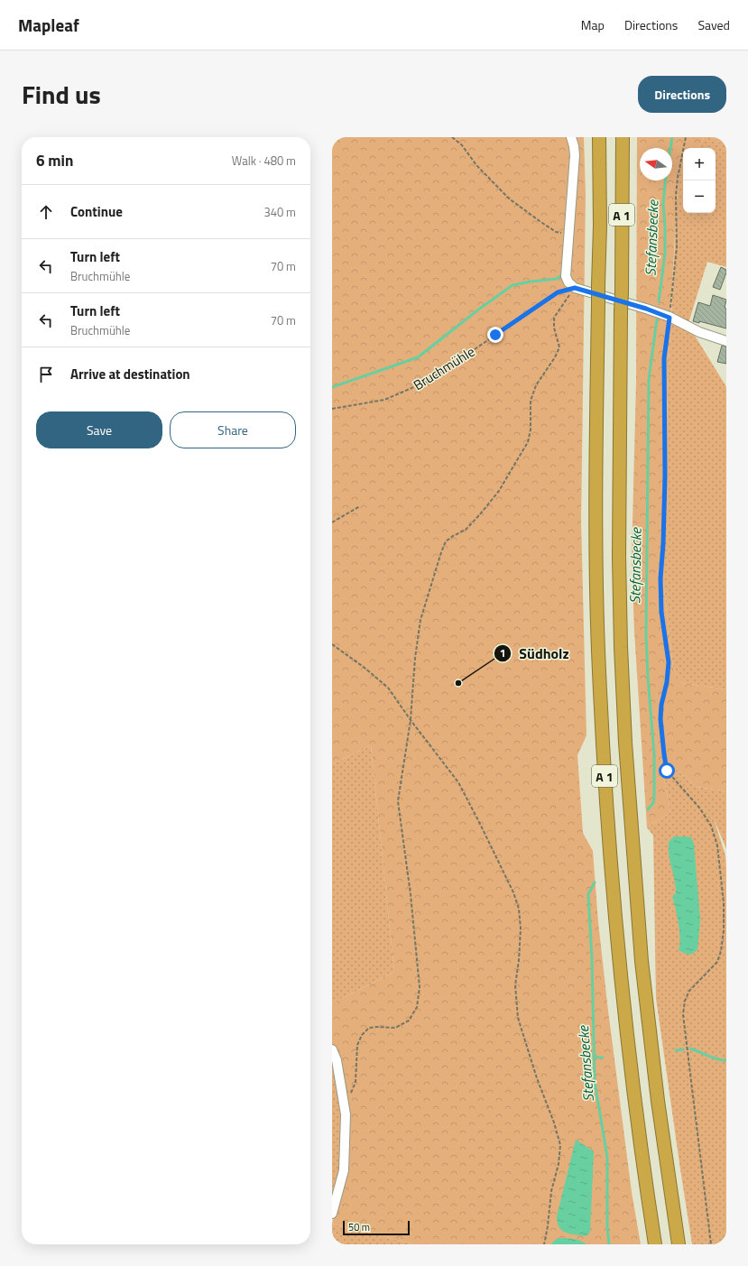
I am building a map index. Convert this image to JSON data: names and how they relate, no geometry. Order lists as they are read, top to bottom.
{
  "streets": {
    "highway": ["A 1"],
    "path": ["Bruchmühle"]
  },
  "water": ["Stefansbecke"],
  "places": ["Südholz"],
  "scale_bar": "50 m",
  "north": "left",
  "page": {
    "header": "Mapleaf",
    "nav": ["Map", "Directions", "Saved"],
    "title": "Find us",
    "buttons": [
      "Directions",
      ["Save", "Share"]
    ],
    "heading": ["6 min", "Walk · 480 m"],
    "map_buttons": ["+", "−"],
    "list": [
      ["Continue", "340 m"],
      ["Turn left", "Bruchmühle", "70 m"],
      ["Turn left", "Bruchmühle", "70 m"],
      "Arrive at destination"
    ],
    "scale": "50 m"
  }
}
